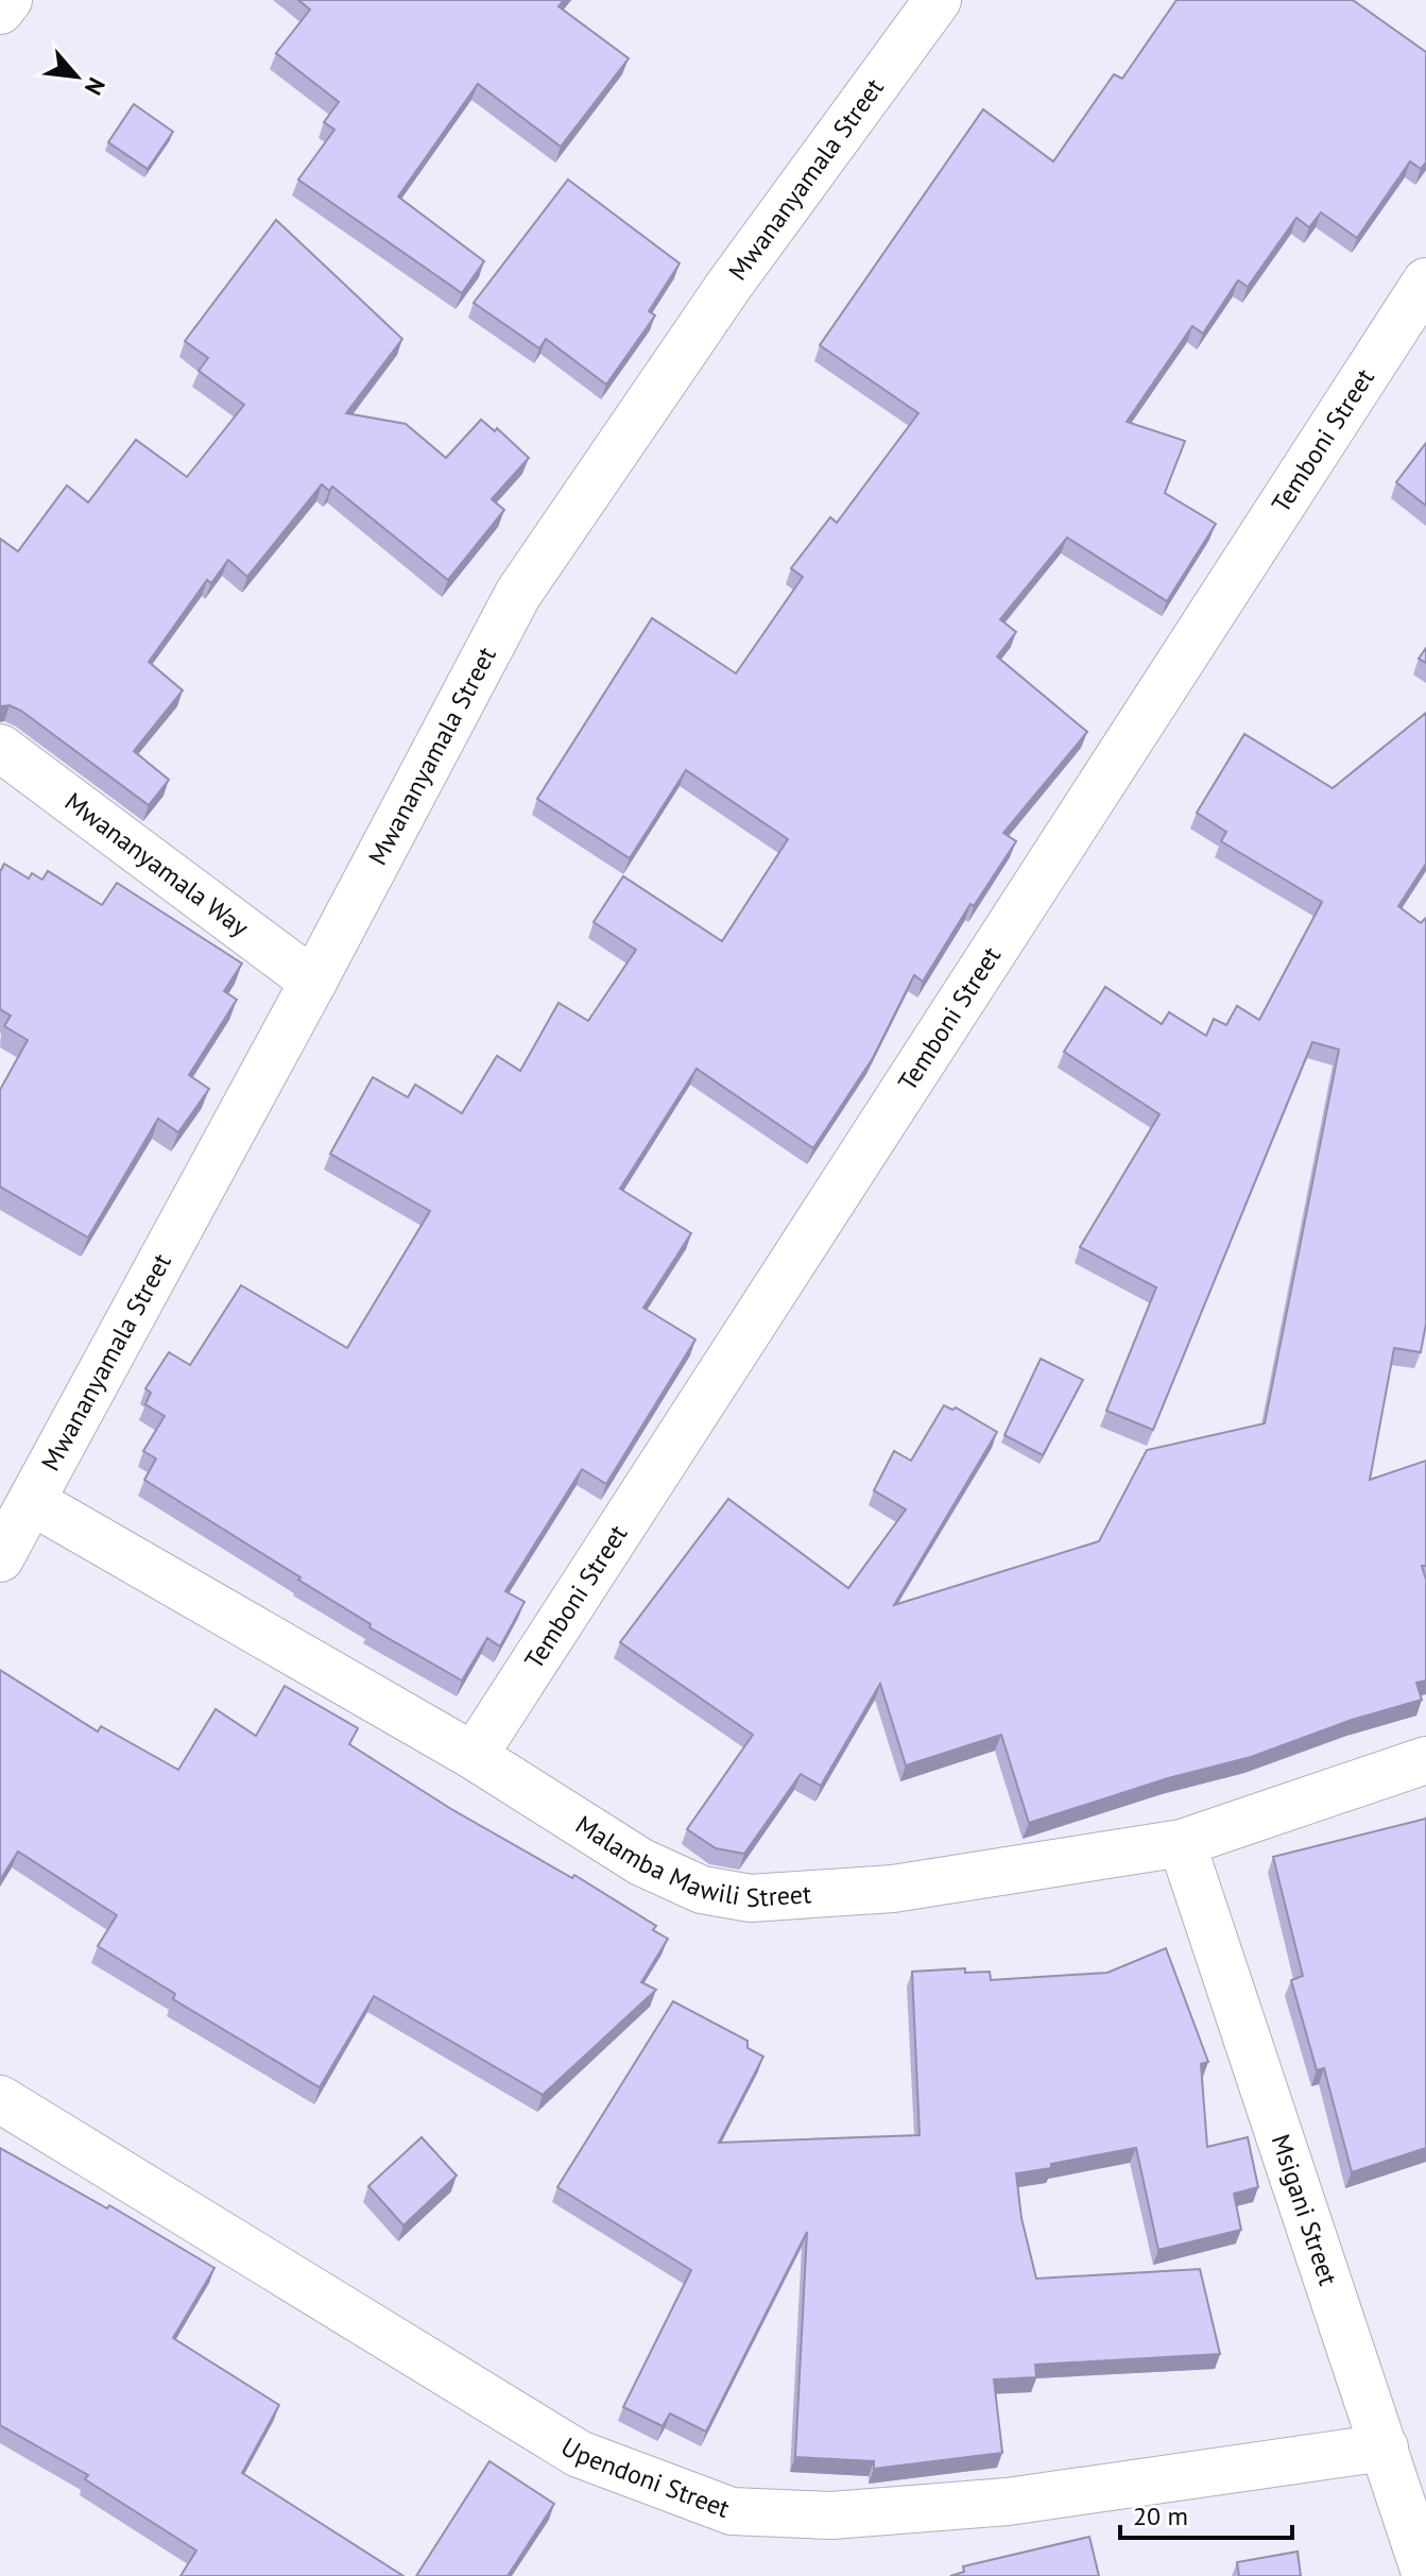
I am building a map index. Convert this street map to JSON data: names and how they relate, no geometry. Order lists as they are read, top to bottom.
{
  "streets": {
    "street": [
      "Mwananyamala Street",
      "Temboni Street",
      "Mwananyamala Way",
      "Malamba Mawili Street",
      "Msigani Street",
      "Upendoni Street"
    ]
  },
  "crossings": [
    ["Mwananyamala Street", "Mwananyamala Way"],
    ["Mwananyamala Street", "Malamba Mawili Street"],
    ["Temboni Street", "Malamba Mawili Street"],
    ["Malamba Mawili Street", "Msigani Street"],
    ["Msigani Street", "Upendoni Street"]
  ],
  "scale_bar": "20 m",
  "north": "bottom right"
}
